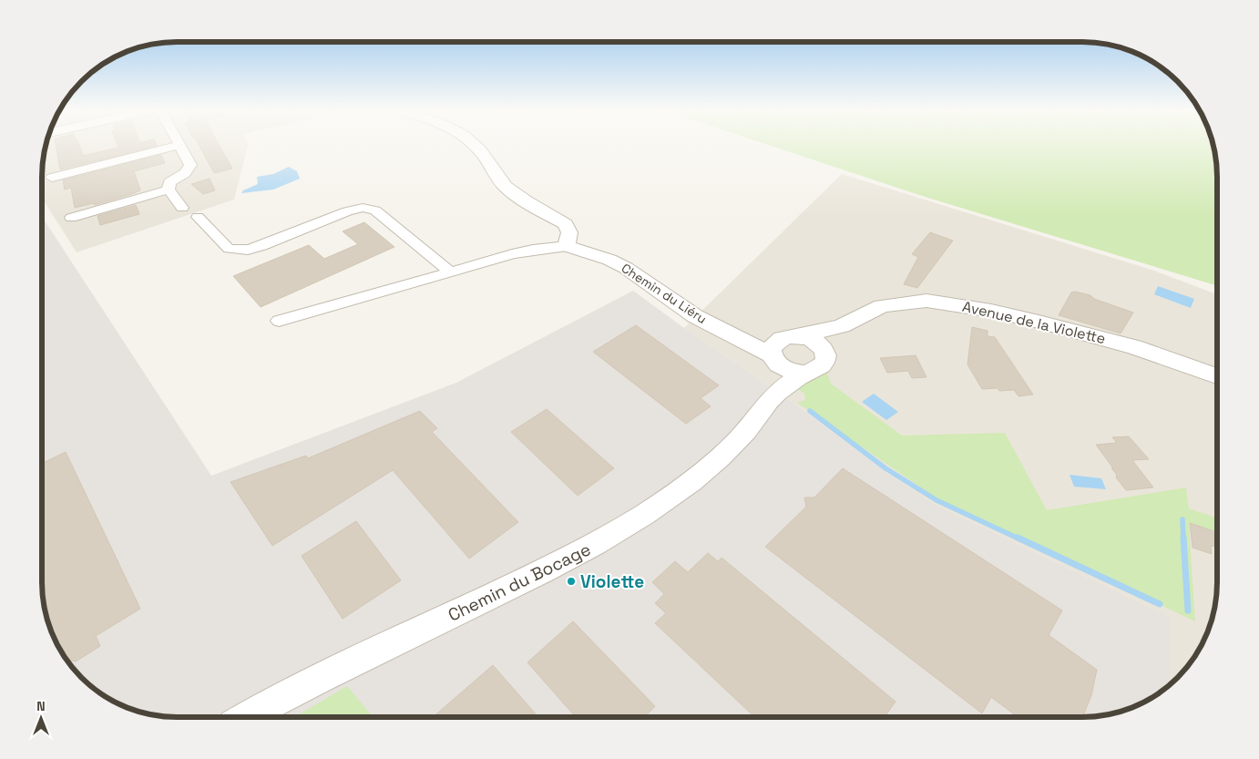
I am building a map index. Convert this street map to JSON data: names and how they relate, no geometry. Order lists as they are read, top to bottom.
{
  "streets": {
    "street": ["Chemin du Liéru", "Avenue de la Violette", "Chemin du Bocage"]
  },
  "crossings": [
    ["Chemin du Liéru", "Avenue de la Violette"],
    ["Chemin du Liéru", "Chemin du Bocage"],
    ["Avenue de la Violette", "Chemin du Bocage"]
  ],
  "places": ["Violette"],
  "north": "top"
}
